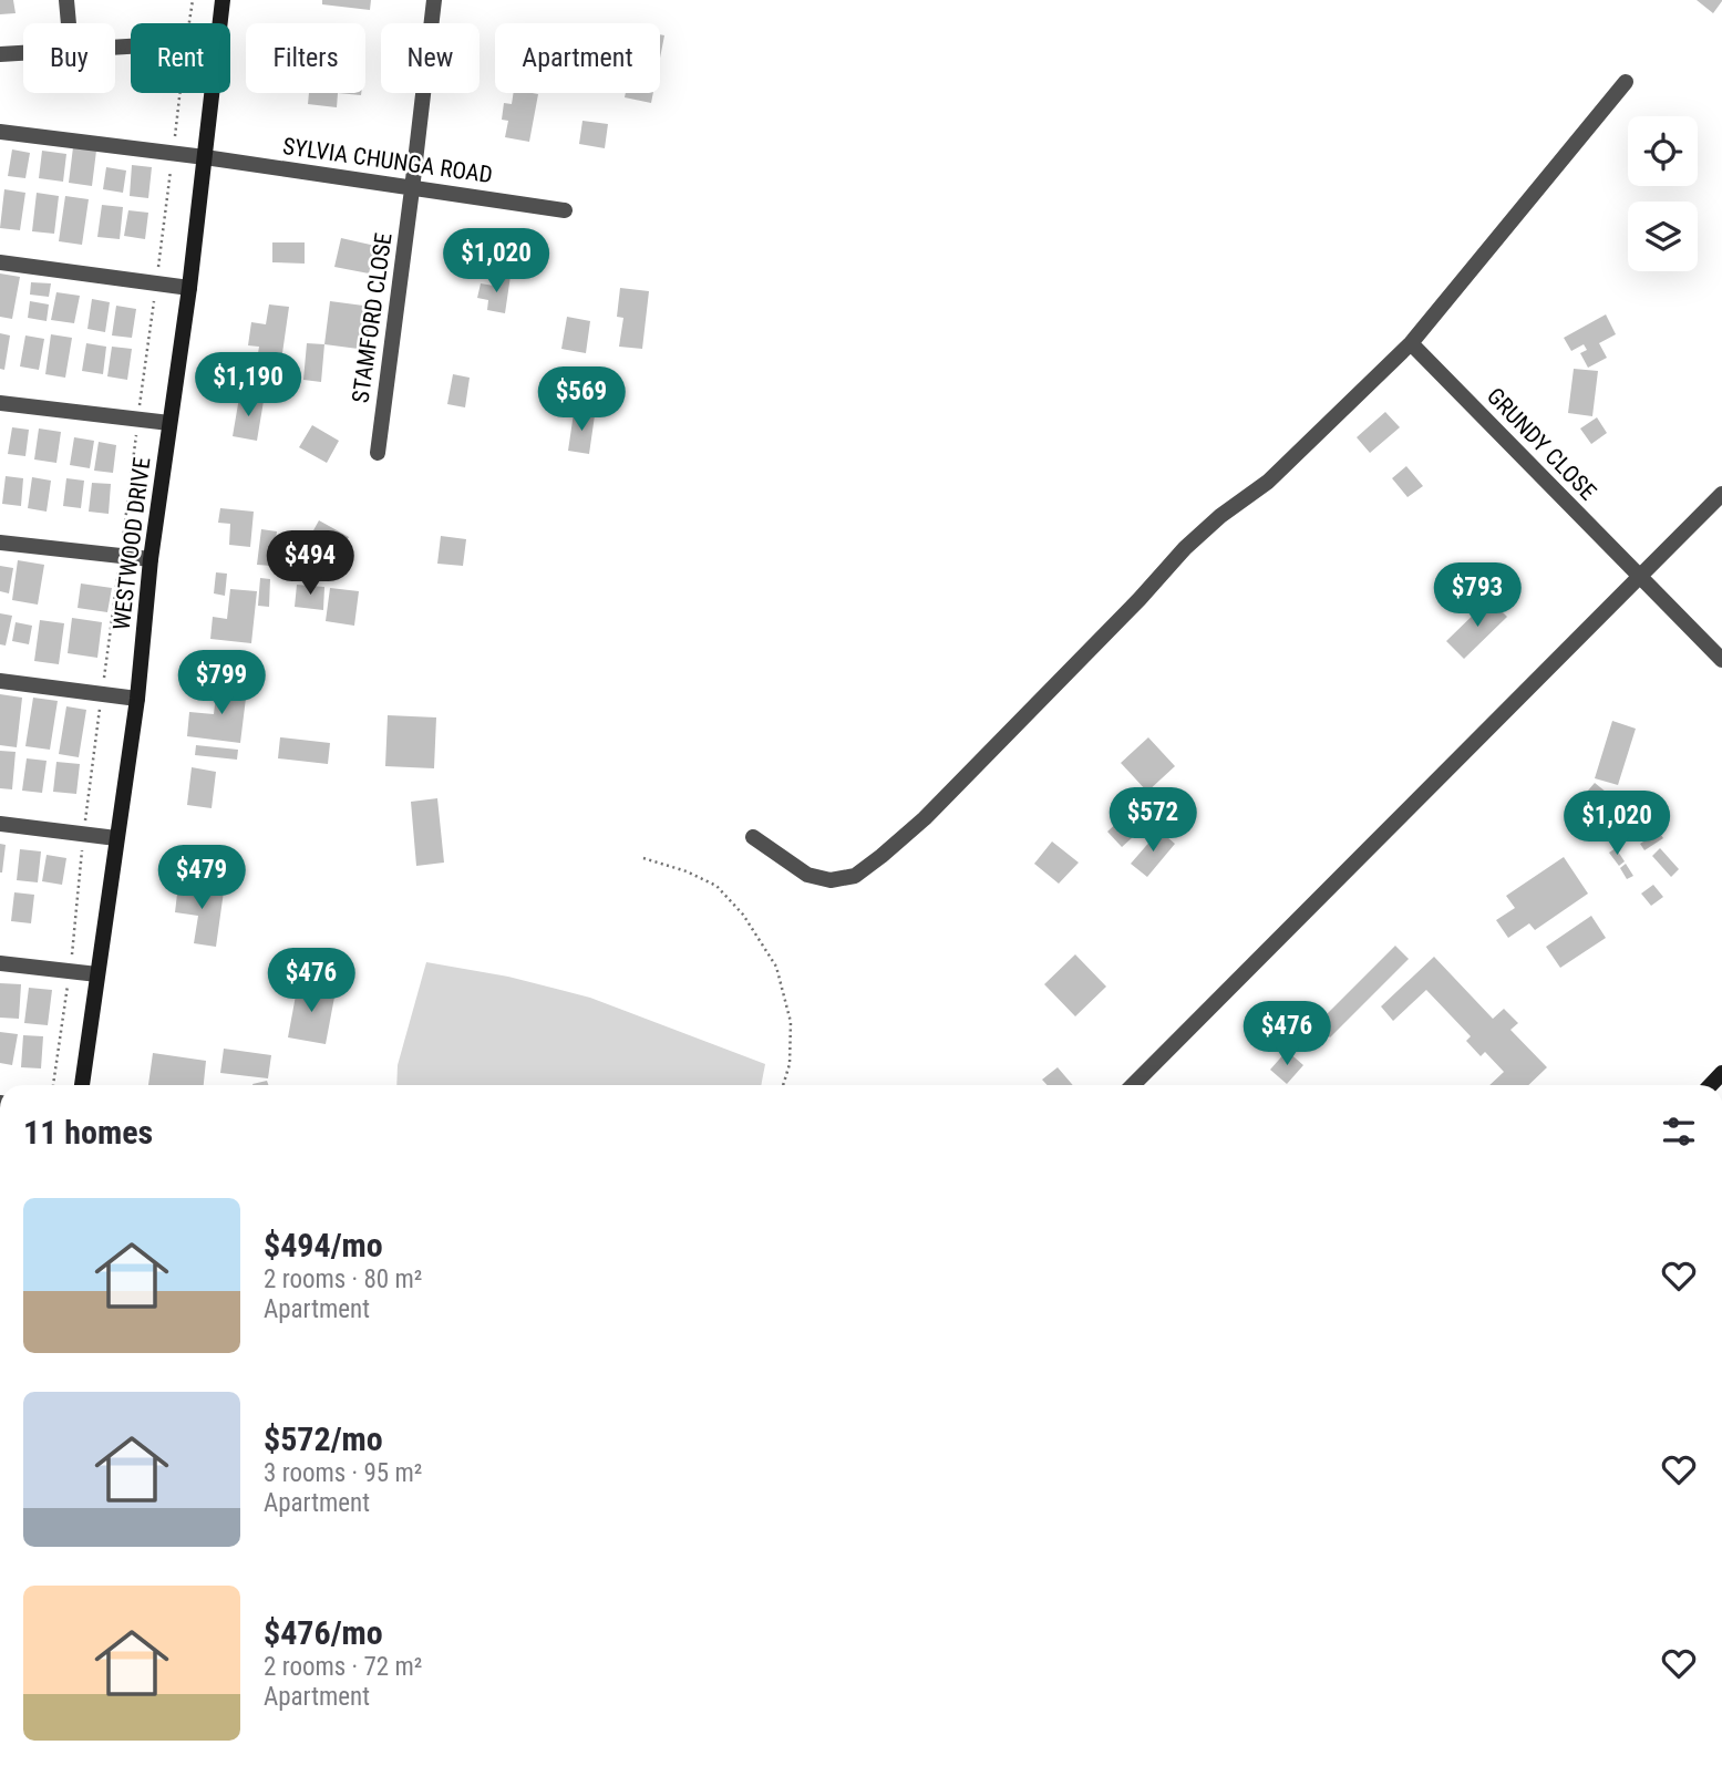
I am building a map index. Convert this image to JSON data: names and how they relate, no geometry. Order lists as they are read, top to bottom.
{
  "streets": {
    "street": [
      "SYLVIA CHUNGA ROAD",
      "STAMFORD CLOSE",
      "GRUNDY CLOSE",
      "WESTWOOD DRIVE"
    ]
  },
  "crossings": [
    ["SYLVIA CHUNGA ROAD", "STAMFORD CLOSE"],
    ["SYLVIA CHUNGA ROAD", "WESTWOOD DRIVE"]
  ],
  "page": {
    "chip": [
      "Buy",
      "Rent",
      "Filters",
      "New",
      "Apartment"
    ],
    "price": [
      "$1,020",
      "$1,190",
      "$569",
      "$494",
      "$793",
      "$799",
      "$572",
      "$1,020",
      "$479",
      "$476",
      "$476"
    ],
    "heading": "11 homes",
    "list": [
      {
        "name": "$494/mo",
        "note": "2 rooms · 80 m² · Apartment"
      },
      {
        "name": "$572/mo",
        "note": "3 rooms · 95 m² · Apartment"
      },
      {
        "name": "$476/mo",
        "note": "2 rooms · 72 m² · Apartment"
      }
    ]
  }
}
